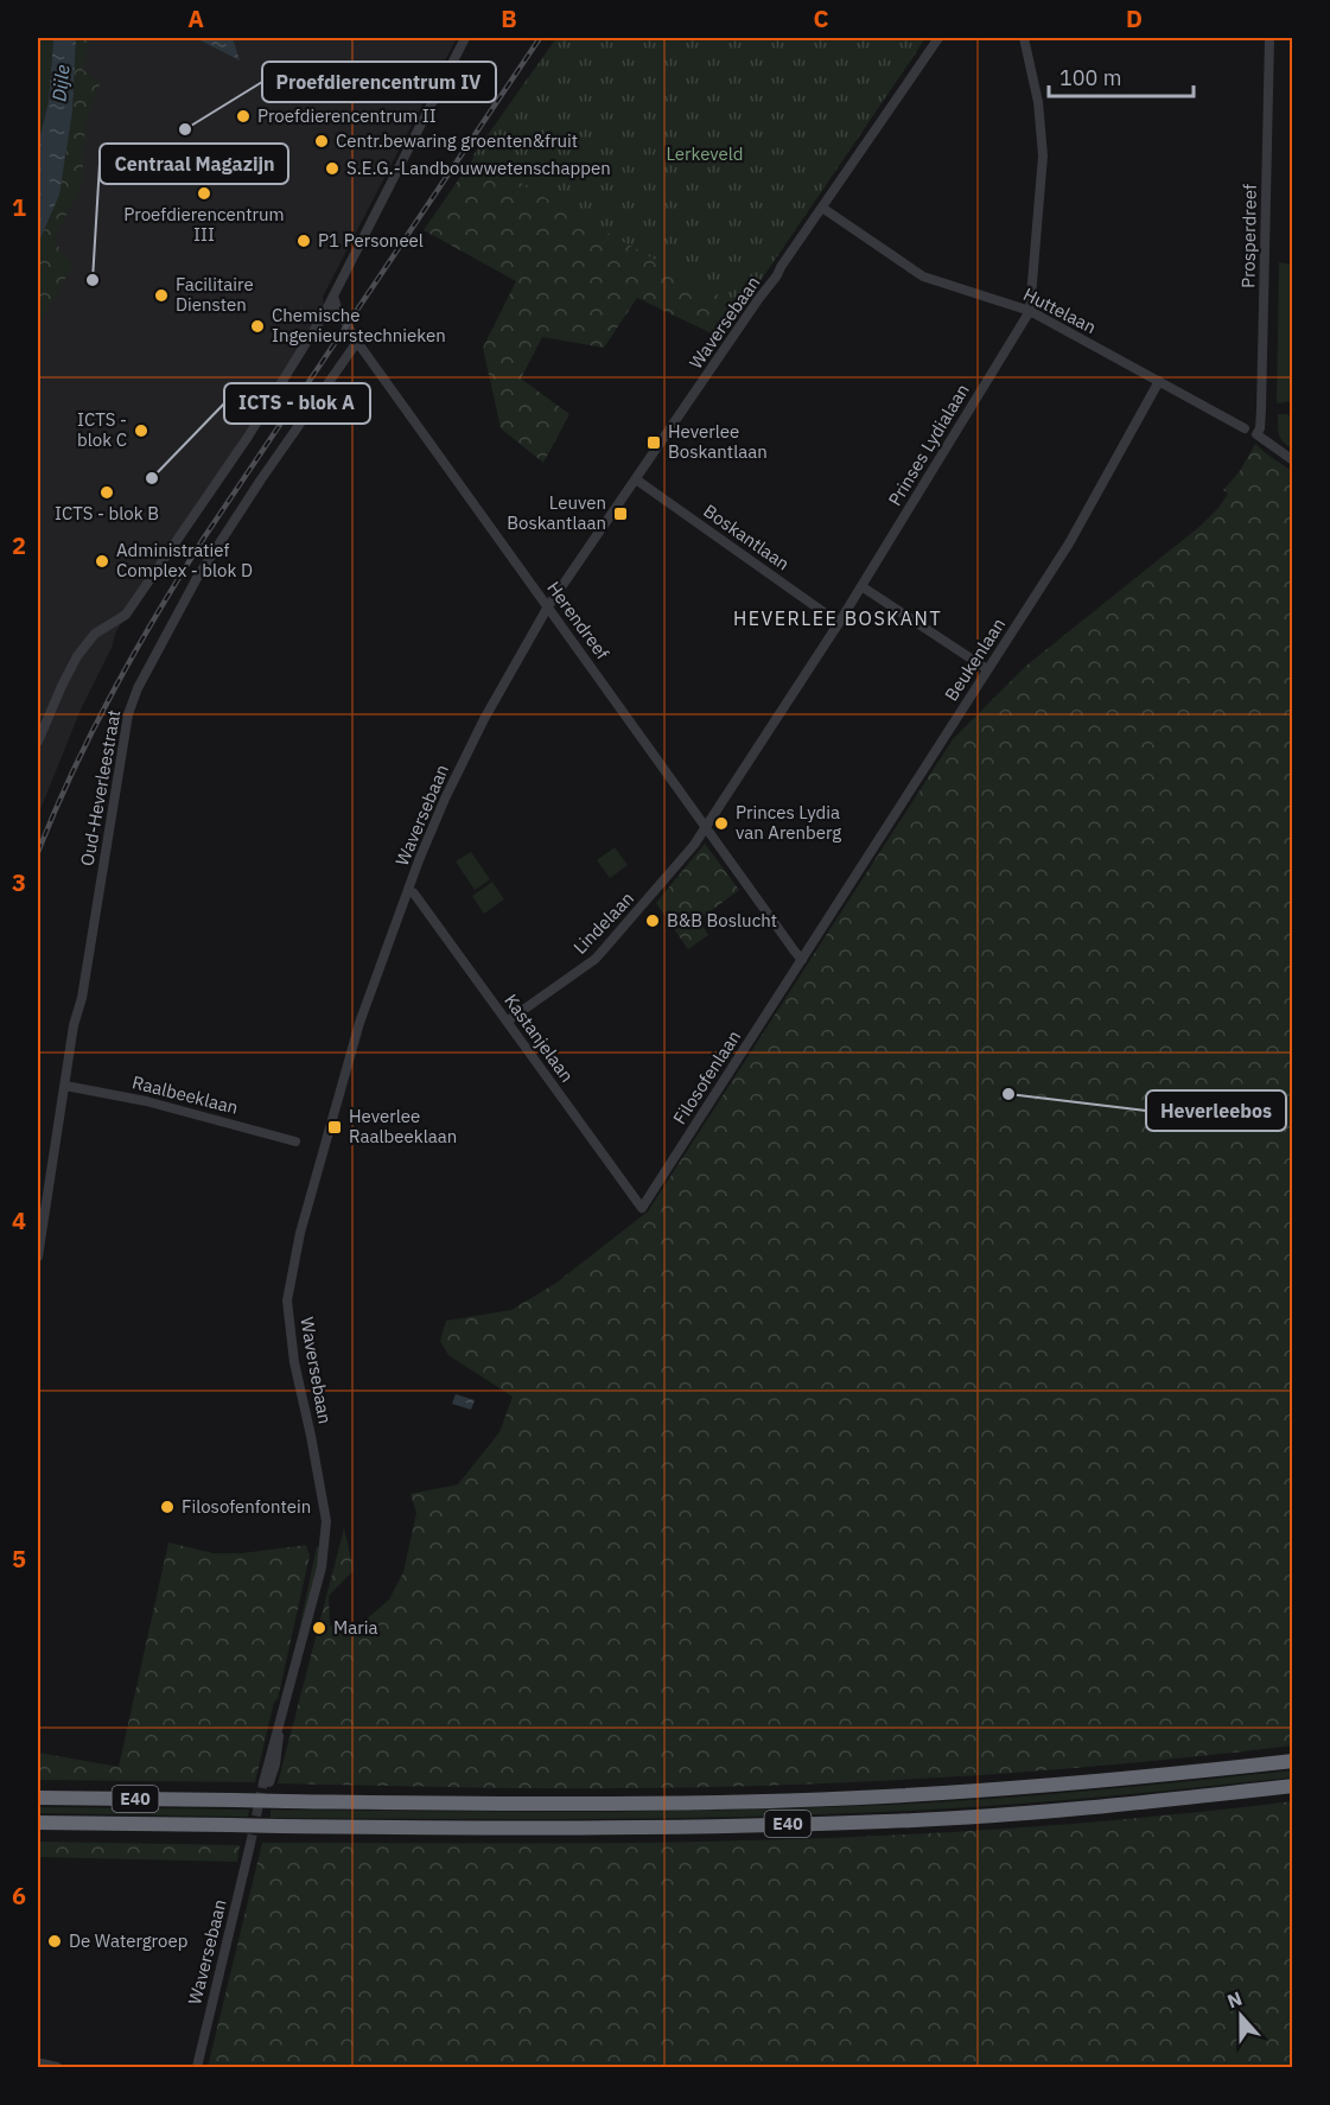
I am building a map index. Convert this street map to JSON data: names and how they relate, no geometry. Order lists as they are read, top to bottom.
{
  "streets": {
    "highway": ["E40"],
    "street": [
      "Prosperdreef",
      "Huttelaan",
      "Waversebaan",
      "Prinses Lydialaan",
      "Boskantlaan",
      "Herendreef",
      "Beukenlaan",
      "Oud-Heverleestraat",
      "Lindelaan",
      "Kastanjelaan",
      "Filosofenlaan",
      "Raalbeeklaan"
    ]
  },
  "crossings": [
    ["Huttelaan", "Waversebaan"],
    ["Huttelaan", "Prinses Lydialaan"],
    ["Huttelaan", "Beukenlaan"],
    ["Waversebaan", "Boskantlaan"],
    ["Waversebaan", "Herendreef"],
    ["Waversebaan", "Kastanjelaan"],
    ["Prinses Lydialaan", "Boskantlaan"],
    ["Prinses Lydialaan", "Herendreef"],
    ["Prinses Lydialaan", "Lindelaan"],
    ["Herendreef", "Beukenlaan"],
    ["Herendreef", "Oud-Heverleestraat"],
    ["Herendreef", "Lindelaan"],
    ["Herendreef", "Filosofenlaan"],
    ["Beukenlaan", "Filosofenlaan"],
    ["Oud-Heverleestraat", "Raalbeeklaan"],
    ["Lindelaan", "Kastanjelaan"],
    ["Kastanjelaan", "Filosofenlaan"]
  ],
  "districts": ["HEVERLEE BOSKANT"],
  "water": ["Dijle"],
  "parks": ["Lerkeveld"],
  "places": {
    "other": [
      "Proefdierencentrum II",
      "Proefdierencentrum IV",
      "Centr.bewaring groenten&fruit",
      "S.E.G.-Landbouwwetenschappen",
      "Proefdierencentrum III",
      "P1 Personeel",
      "Centraal Magazijn",
      "Facilitaire Diensten",
      "Chemische Ingenieurstechnieken",
      "ICTS - blok C",
      "ICTS - blok A",
      "ICTS - blok B",
      "Administratief Complex - blok D",
      "Princes Lydia van Arenberg",
      "B&B Boslucht",
      "Heverleebos",
      "Filosofenfontein",
      "Maria",
      "De Watergroep"
    ],
    "transit": ["Heverlee Boskantlaan", "Leuven Boskantlaan", "Heverlee Raalbeeklaan"]
  },
  "scale_bar": "100 m",
  "north": "top",
  "grid": {
    "columns": [
      "A",
      "B",
      "C",
      "D"
    ],
    "rows": [
      "1",
      "2",
      "3",
      "4",
      "5",
      "6"
    ]
  }
}
